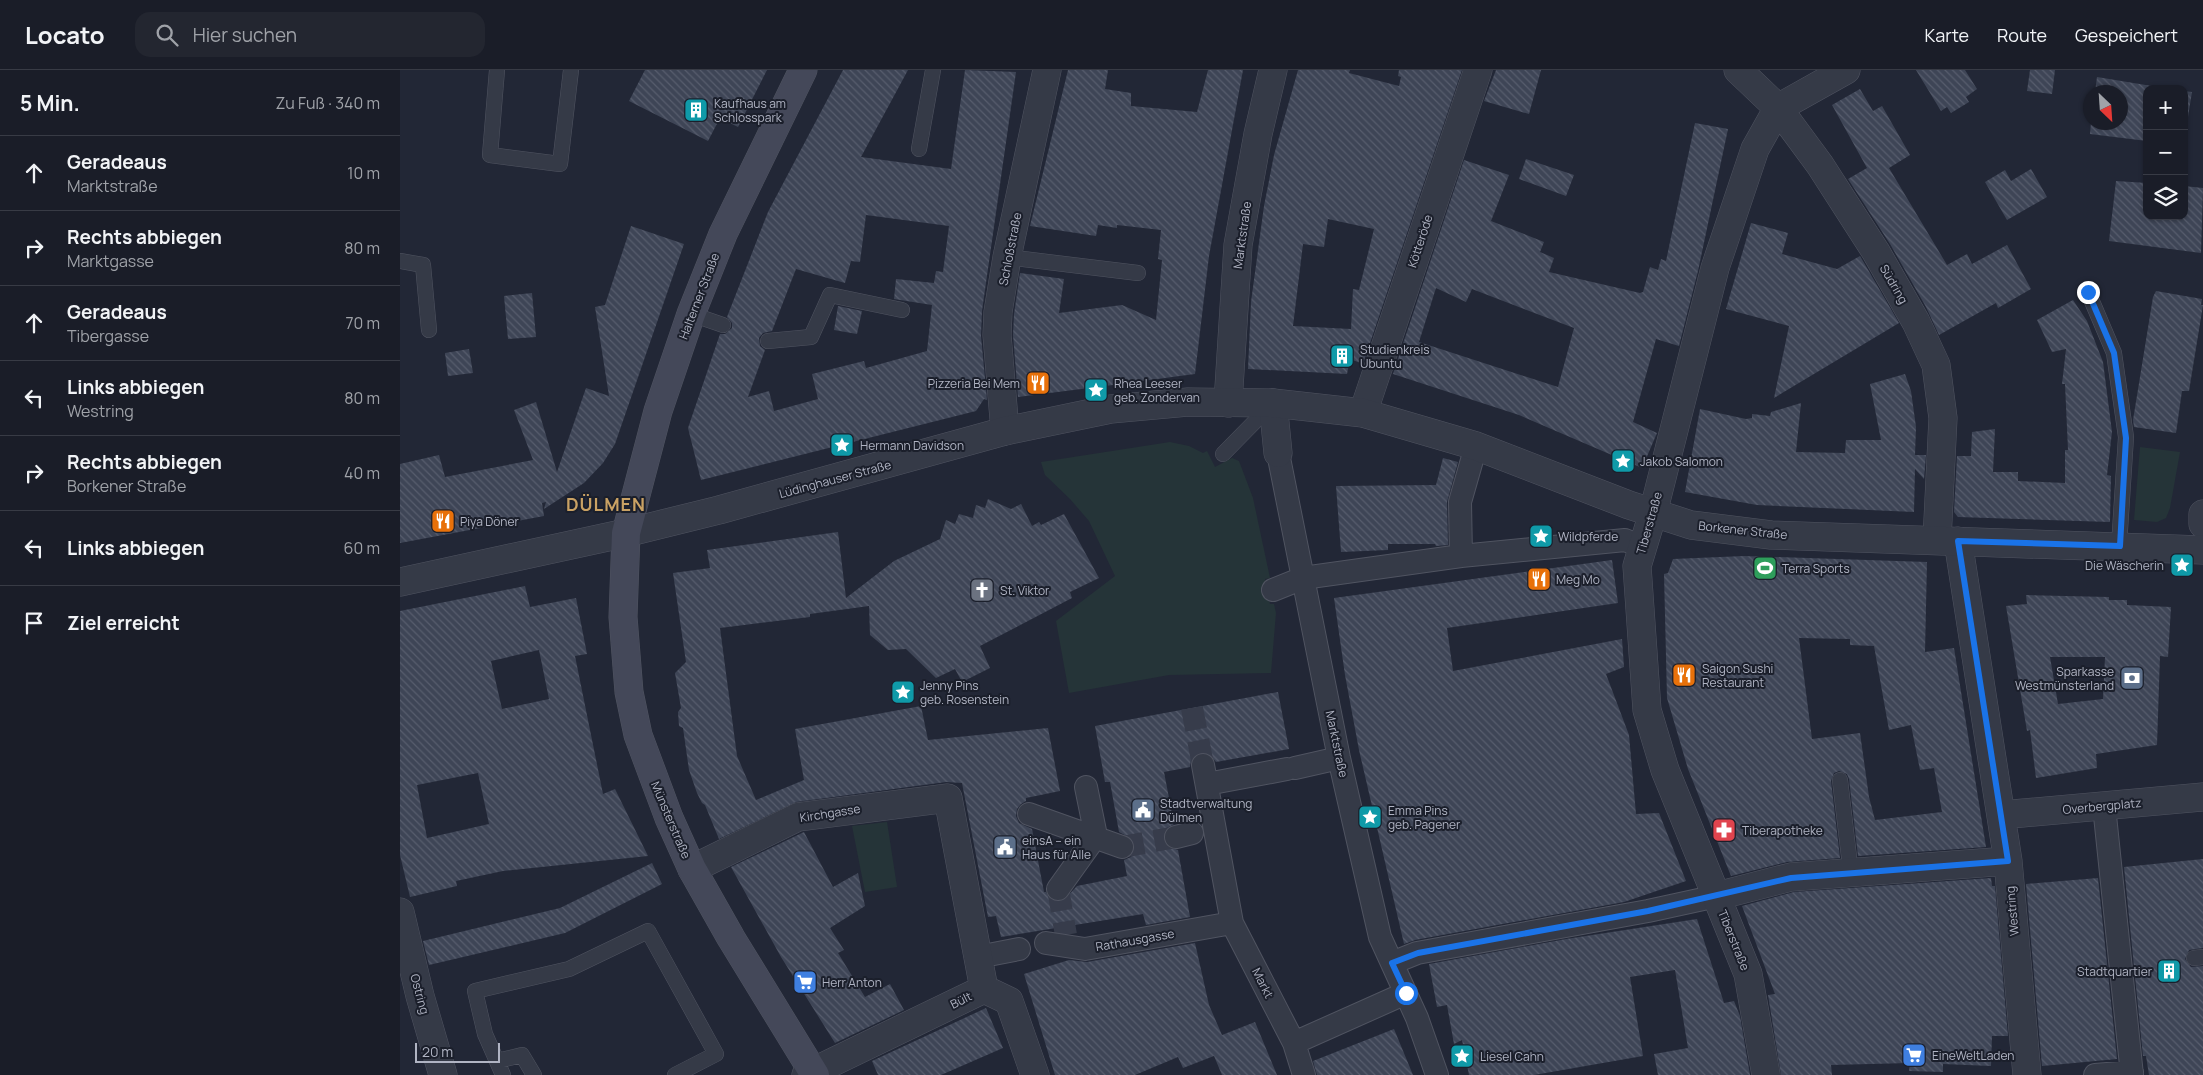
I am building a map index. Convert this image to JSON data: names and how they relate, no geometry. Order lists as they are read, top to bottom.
{
  "streets": {
    "main road": ["Halterner Straße", "Münsterstraße"],
    "street": [
      "Marktstraße",
      "Kötteröde",
      "Schloßstraße",
      "Südring",
      "Lüdinghauser Straße",
      "Tiberstraße",
      "Borkener Straße",
      "Overbergplatz",
      "Kirchgasse",
      "Westring",
      "Rathausgasse",
      "Markt",
      "Ostring",
      "Bült"
    ]
  },
  "crossings": [
    ["Marktstraße", "Lüdinghauser Straße"],
    ["Marktstraße", "Borkener Straße"],
    ["Marktstraße", "Markt"],
    ["Kötteröde", "Borkener Straße"],
    ["Schloßstraße", "Lüdinghauser Straße"],
    ["Südring", "Tiberstraße"],
    ["Südring", "Borkener Straße"],
    ["Südring", "Westring"],
    ["Halterner Straße", "Lüdinghauser Straße"],
    ["Halterner Straße", "Münsterstraße"],
    ["Lüdinghauser Straße", "Borkener Straße"],
    ["Lüdinghauser Straße", "Münsterstraße"],
    ["Tiberstraße", "Borkener Straße"],
    ["Borkener Straße", "Westring"],
    ["Overbergplatz", "Westring"],
    ["Kirchgasse", "Münsterstraße"],
    ["Kirchgasse", "Bült"],
    ["Münsterstraße", "Bült"],
    ["Rathausgasse", "Markt"]
  ],
  "districts": ["DÜLMEN"],
  "places": {
    "building": ["Kaufhaus am Schlosspark", "Studienkreis Ubuntu", "Stadtquartier"],
    "restaurant": [
      "Pizzeria Bei Mem",
      "Piya Döner",
      "Meg Mo",
      "Saigon Sushi Restaurant"
    ],
    "place": [
      "Rhea Leeser geb. Zondervan",
      "Hermann Davidson",
      "Jakob Salomon",
      "Wildpferde",
      "Die Wäscherin",
      "Jenny Pins geb. Rosenstein",
      "Emma Pins geb. Pagener",
      "Liesel Cahn"
    ],
    "sports": ["Terra Sports"],
    "church": ["St. Viktor"],
    "bank": ["Sparkasse Westmünsterland"],
    "public building": ["Stadtverwaltung Dülmen", "einsA – ein Haus für Alle"],
    "pharmacy": ["Tiberapotheke"],
    "supermarket": ["Herr Anton", "EineWeltLaden"]
  },
  "scale_bar": "20 m",
  "north": "bottom right",
  "page": {
    "header": "Locato",
    "search": "Hier suchen",
    "nav": ["Karte", "Route", "Gespeichert"],
    "heading": ["5 Min.", "Zu Fuß · 340 m"],
    "map_buttons": ["+", "−"],
    "list": [
      ["Geradeaus", "Marktstraße", "10 m"],
      ["Rechts abbiegen", "Marktgasse", "80 m"],
      ["Geradeaus", "Tibergasse", "70 m"],
      ["Links abbiegen", "Westring", "80 m"],
      ["Rechts abbiegen", "Borkener Straße", "40 m"],
      ["Links abbiegen", "60 m"],
      "Ziel erreicht"
    ],
    "scale": "20 m"
  }
}
